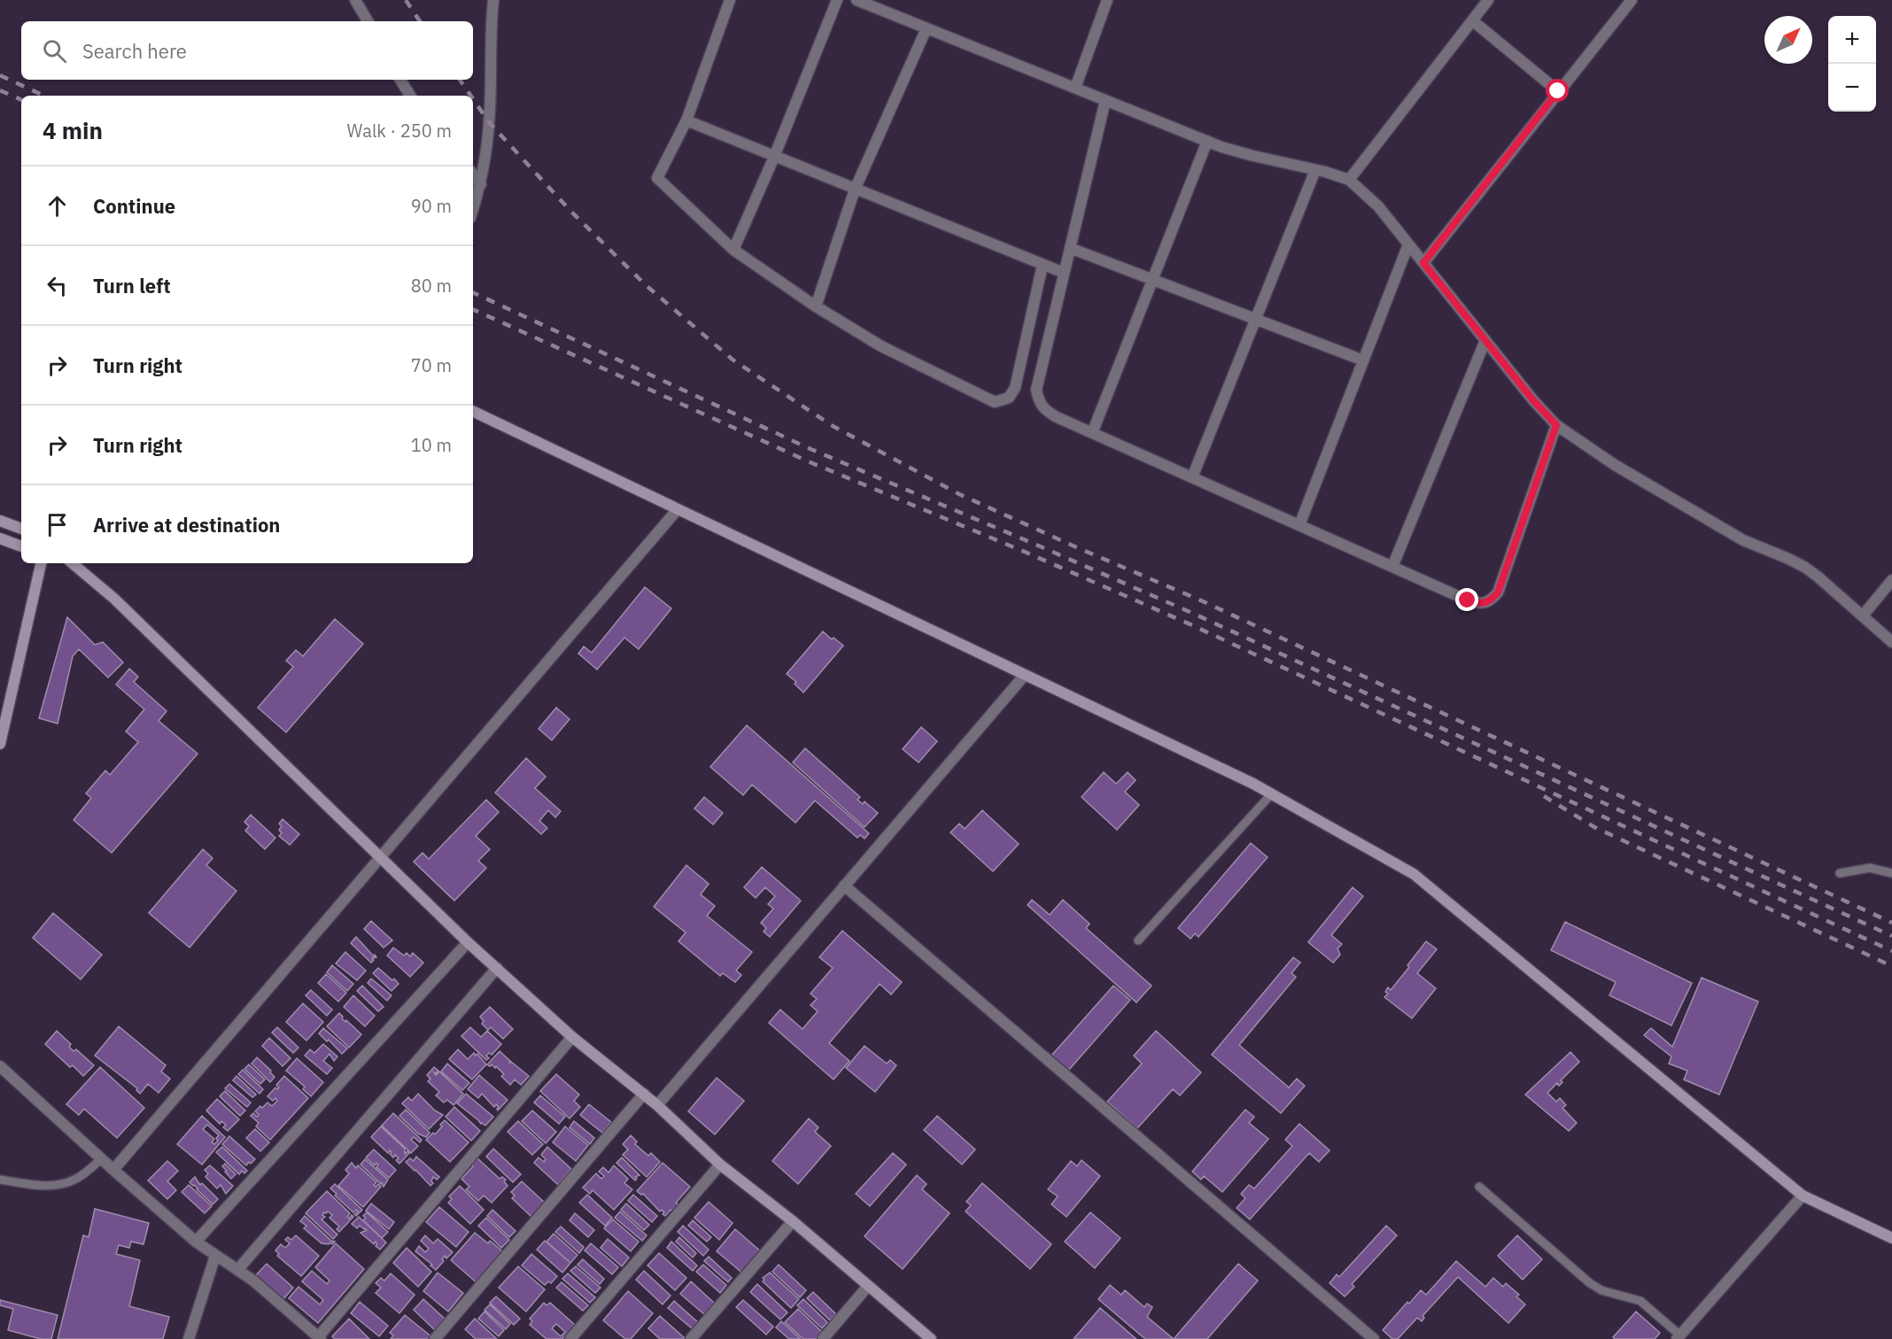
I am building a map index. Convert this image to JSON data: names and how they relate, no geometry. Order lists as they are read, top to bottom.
{
  "north": "top right",
  "page": {
    "map_buttons": ["+", "−"],
    "search": "Search here",
    "heading": ["4 min", "Walk · 250 m"],
    "list": [
      ["Continue", "90 m"],
      ["Turn left", "80 m"],
      ["Turn right", "70 m"],
      ["Turn right", "10 m"],
      "Arrive at destination"
    ]
  }
}
